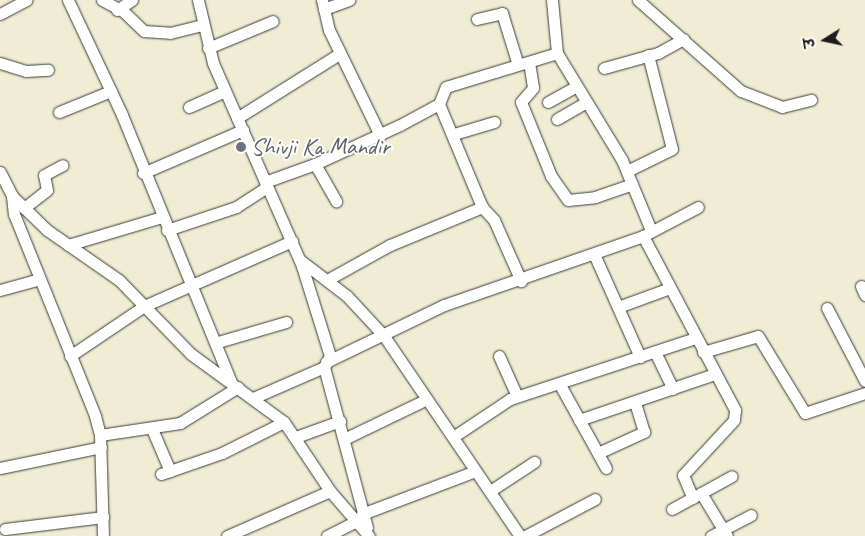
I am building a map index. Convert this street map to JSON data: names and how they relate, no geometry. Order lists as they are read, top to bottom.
{
  "places": ["Shivji Ka Mandir"],
  "north": "left"
}
